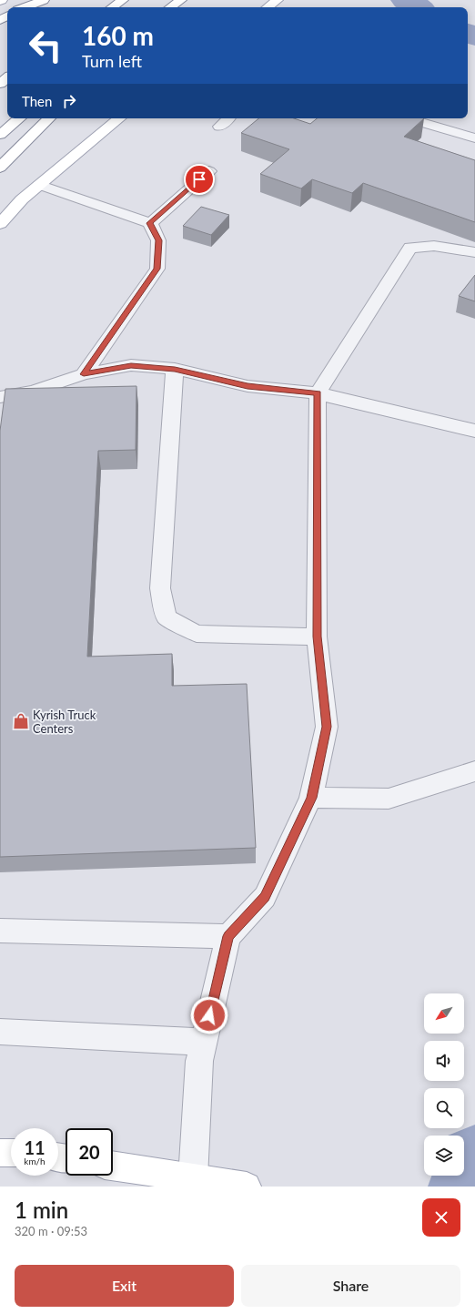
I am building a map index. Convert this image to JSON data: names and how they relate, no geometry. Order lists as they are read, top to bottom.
{
  "places": {
    "shop": ["Kyrish Truck Centers"]
  },
  "north": "bottom left",
  "page": {
    "turn": ["160 m", "Turn left"],
    "then": "Then",
    "speed": "11 km/h",
    "limit": "20",
    "heading": ["1 min", "320 m · 09:53"],
    "buttons": ["Exit", "Share"]
  }
}
